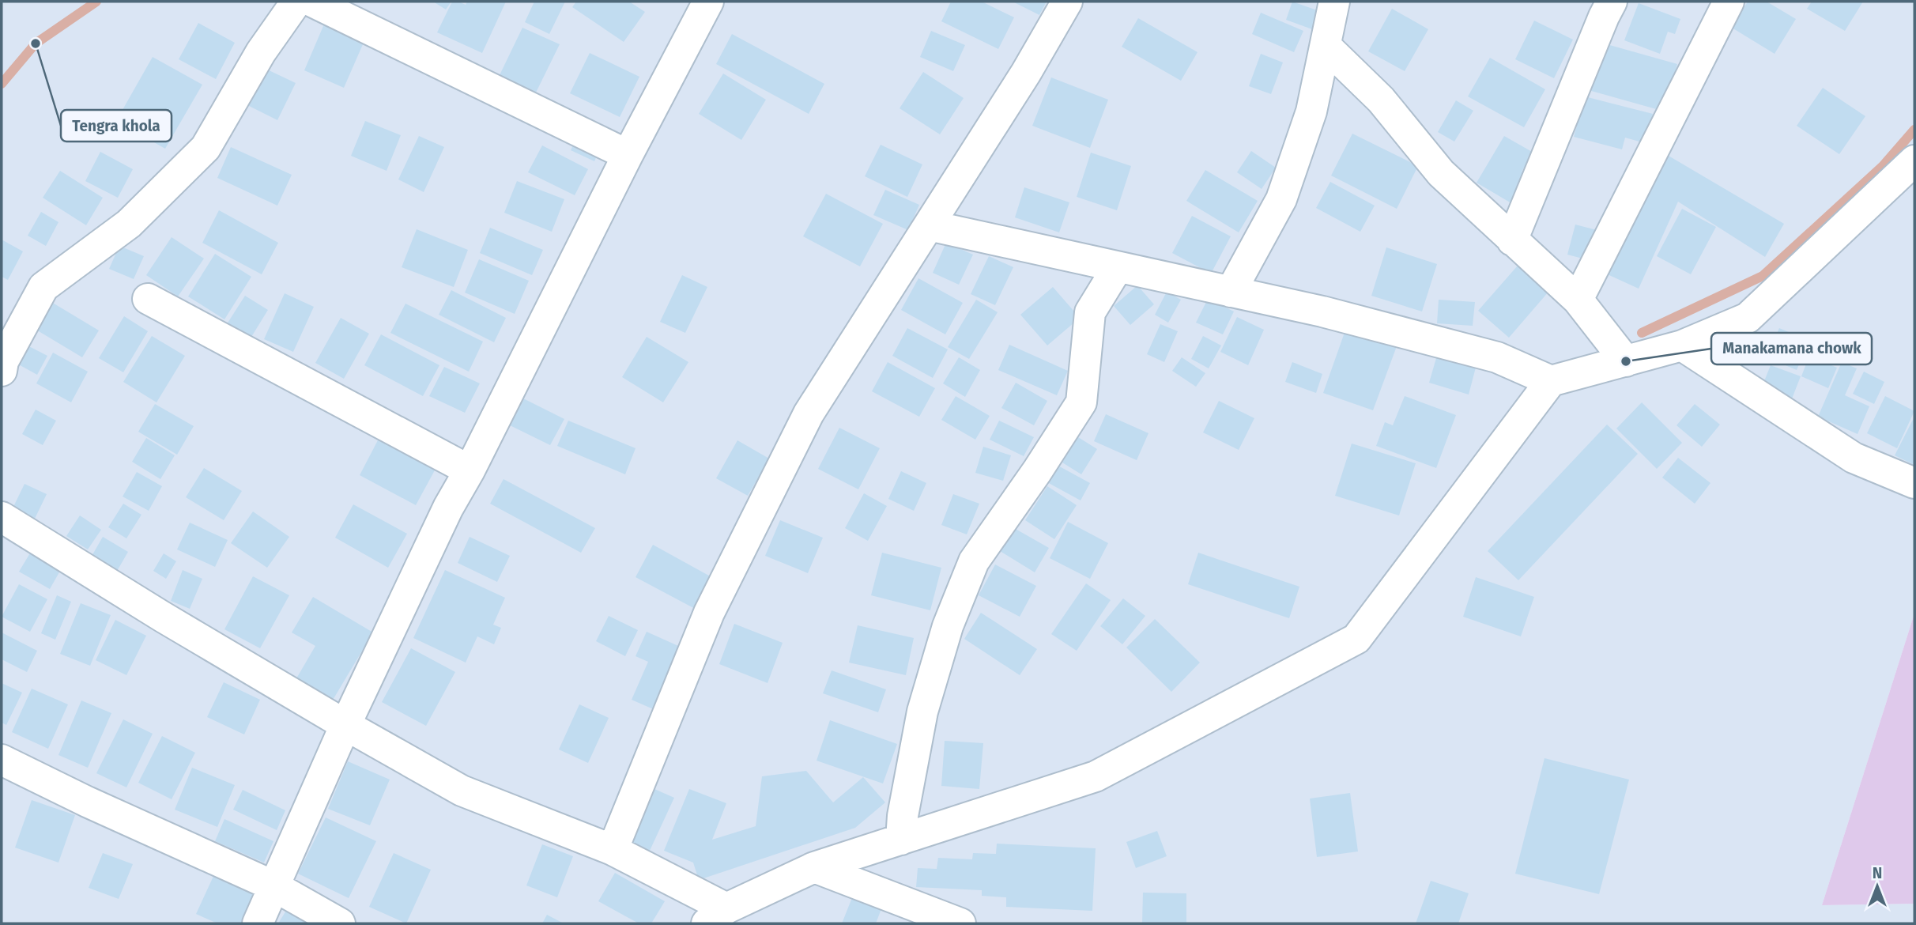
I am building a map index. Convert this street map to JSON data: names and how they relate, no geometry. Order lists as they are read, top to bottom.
{
  "places": ["Tengra khola", "Manakamana chowk"],
  "north": "top"
}
